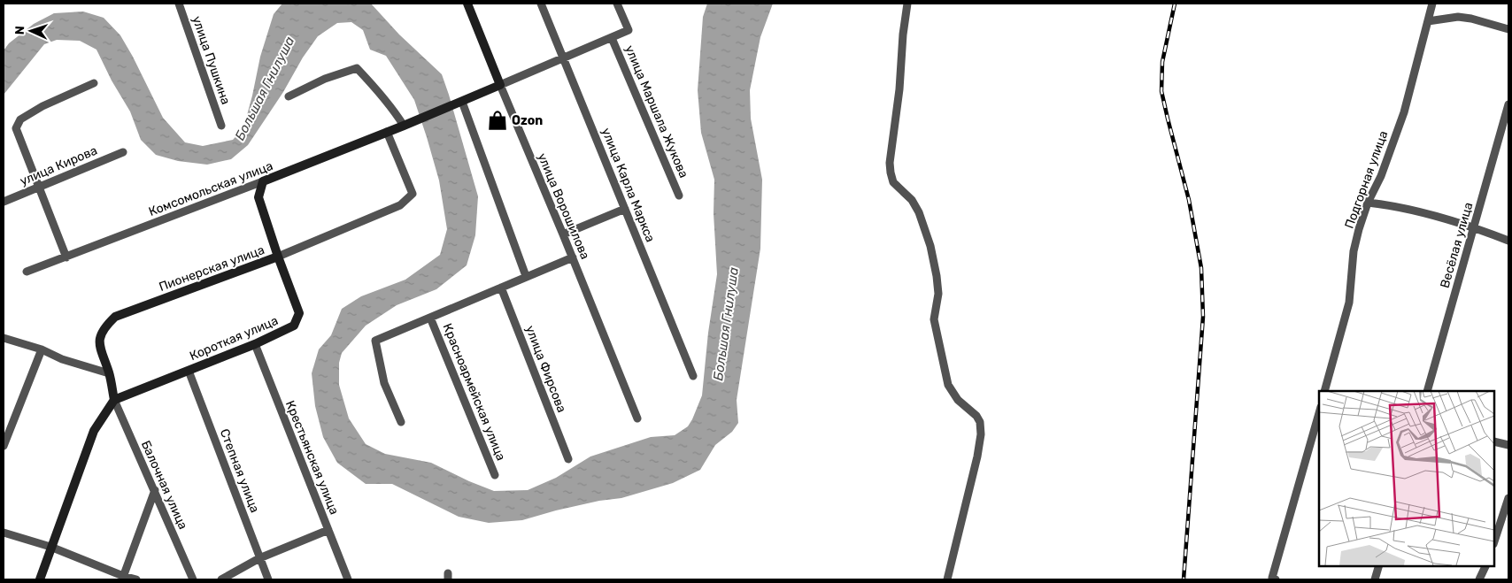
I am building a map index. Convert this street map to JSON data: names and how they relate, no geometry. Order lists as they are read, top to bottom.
{
  "streets": {
    "main road": [
      "Комсомольская улица",
      "улица Ворошилова",
      "Пионерская улица",
      "Короткая улица"
    ],
    "street": [
      "улица Пушкина",
      "улица Маршала Жукова",
      "улица Кирова",
      "Подгорная улица",
      "улица Карла Маркса",
      "Весёлая улица",
      "улица Фирсова",
      "Красноармейская улица",
      "Крестьянская улица",
      "Степная улица",
      "Балочная улица"
    ]
  },
  "crossings": [
    ["Комсомольская улица", "Пионерская улица"],
    ["Комсомольская улица", "Короткая улица"],
    ["Пионерская улица", "Короткая улица"],
    ["Пионерская улица", "Балочная улица"],
    ["Короткая улица", "Крестьянская улица"],
    ["Короткая улица", "Степная улица"],
    ["Короткая улица", "Балочная улица"]
  ],
  "water": ["Большая Гнилуша"],
  "places": {
    "shop": ["Ozon"]
  },
  "north": "left"
}
